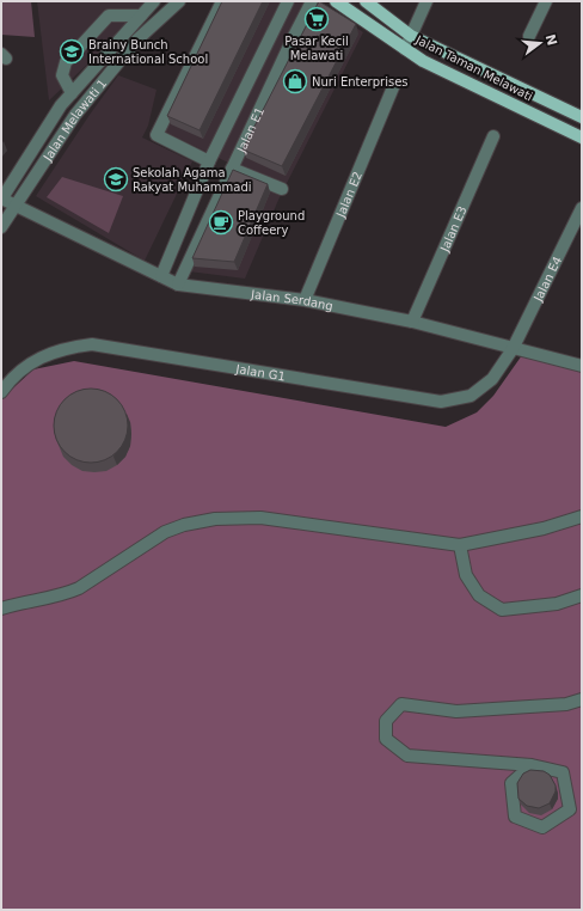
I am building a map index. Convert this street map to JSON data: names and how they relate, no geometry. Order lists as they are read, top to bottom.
{
  "streets": {
    "main road": ["Jalan Taman Melawati"],
    "street": [
      "Jalan Melawati 1",
      "Jalan E1",
      "Jalan E2",
      "Jalan E3",
      "Jalan E4",
      "Jalan Serdang",
      "Jalan G1"
    ]
  },
  "crossings": [
    ["Jalan Melawati 1", "Jalan Serdang"],
    ["Jalan E1", "Jalan Serdang"],
    ["Jalan E2", "Jalan Serdang"],
    ["Jalan E3", "Jalan Serdang"],
    ["Jalan E4", "Jalan Serdang"],
    ["Jalan E4", "Jalan G1"],
    ["Jalan Serdang", "Jalan G1"]
  ],
  "places": {
    "supermarket": ["Pasar Kecil Melawati"],
    "school or university": ["Brainy Bunch International School", "Sekolah Agama Rakyat Muhammadi"],
    "shop": ["Nuri Enterprises"],
    "cafe": ["Playground Coffeery"]
  },
  "north": "right"
}
